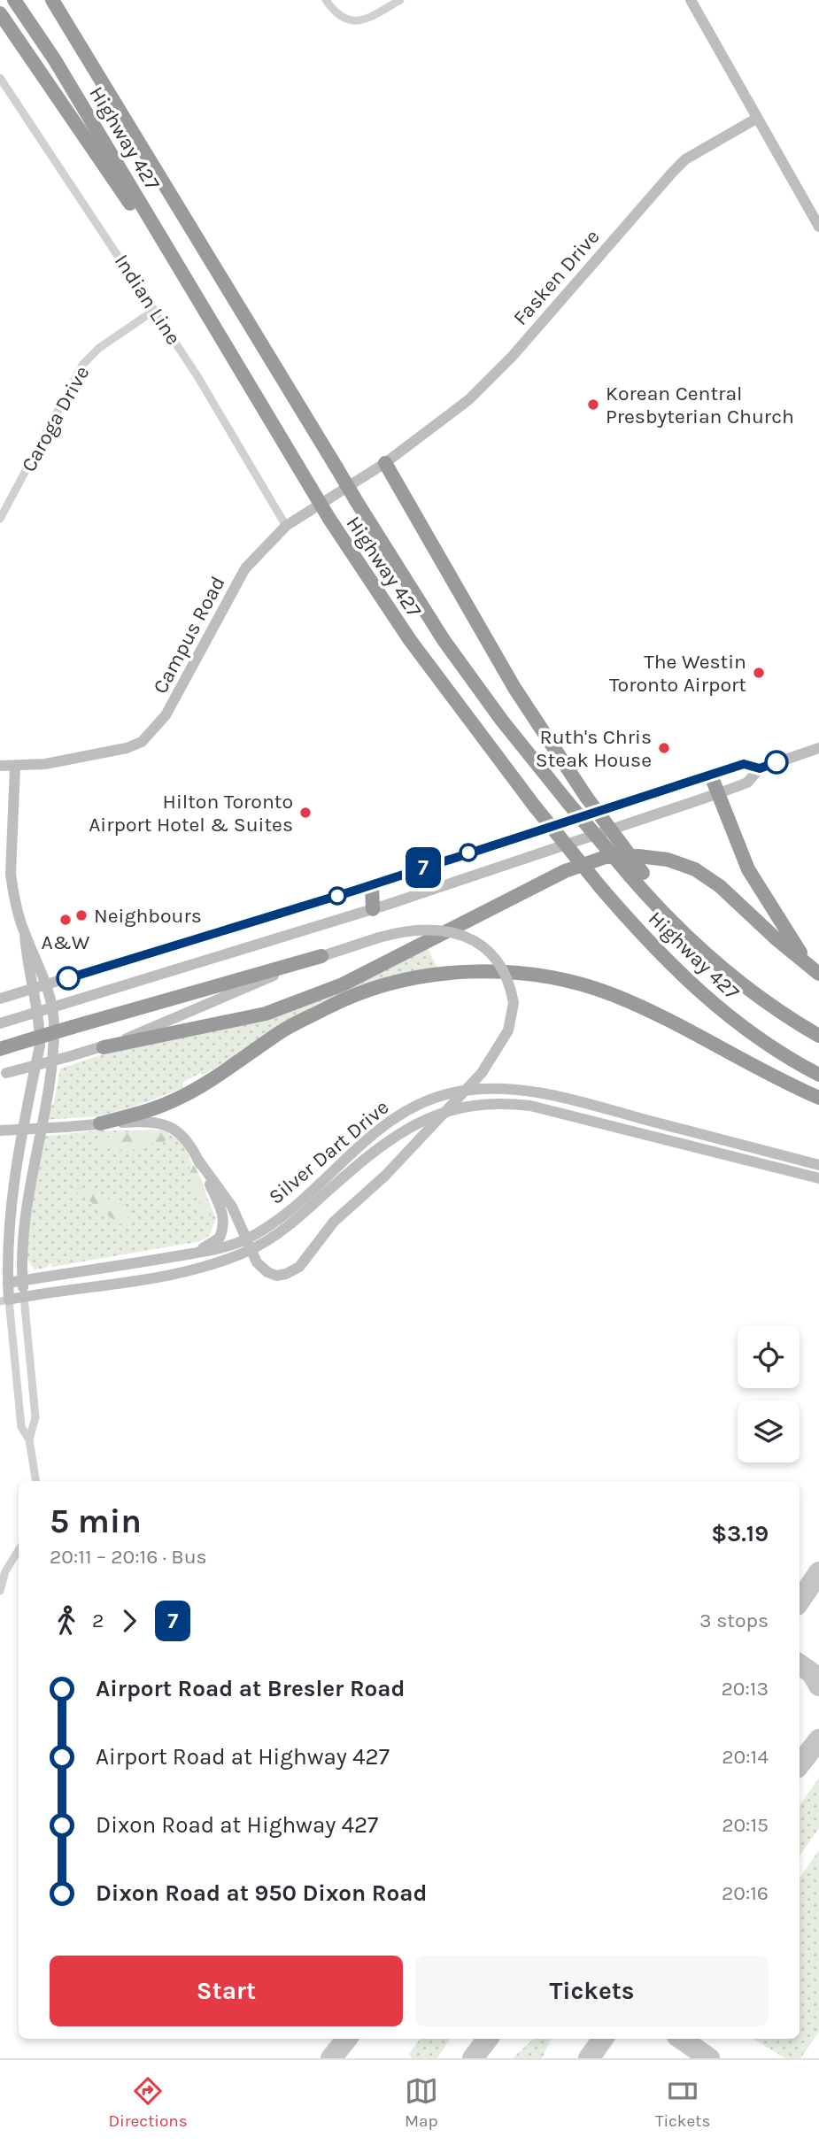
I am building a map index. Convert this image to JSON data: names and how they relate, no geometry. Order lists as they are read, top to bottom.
{
  "streets": {
    "highway": ["Highway 427"],
    "street": [
      "Fasken Drive",
      "Indian Line",
      "Caroga Drive",
      "Campus Road",
      "Silver Dart Drive"
    ]
  },
  "crossings": [
    ["Fasken Drive", "Campus Road"],
    ["Indian Line", "Caroga Drive"],
    ["Indian Line", "Campus Road"]
  ],
  "places": [
    "Korean Central Presbyterian Church",
    "The Westin Toronto Airport",
    "Ruth's Chris Steak House",
    "Hilton Toronto Airport Hotel & Suites",
    "Neighbours",
    "A&W"
  ],
  "lines": ["bus line 7"],
  "page": {
    "on_map": "7",
    "heading": ["5 min", "20:11 – 20:16 · Bus", "$3.19"],
    "legs": ["2", "7", "3 stops"],
    "list": [
      {
        "name": "Airport Road at Bresler Road",
        "value": "20:13"
      },
      {
        "name": "Airport Road at Highway 427",
        "value": "20:14"
      },
      {
        "name": "Dixon Road at Highway 427",
        "value": "20:15"
      },
      {
        "name": "Dixon Road at 950 Dixon Road",
        "value": "20:16"
      }
    ],
    "buttons": ["Start", "Tickets"],
    "tabs": ["Directions", "Map", "Tickets"]
  }
}
